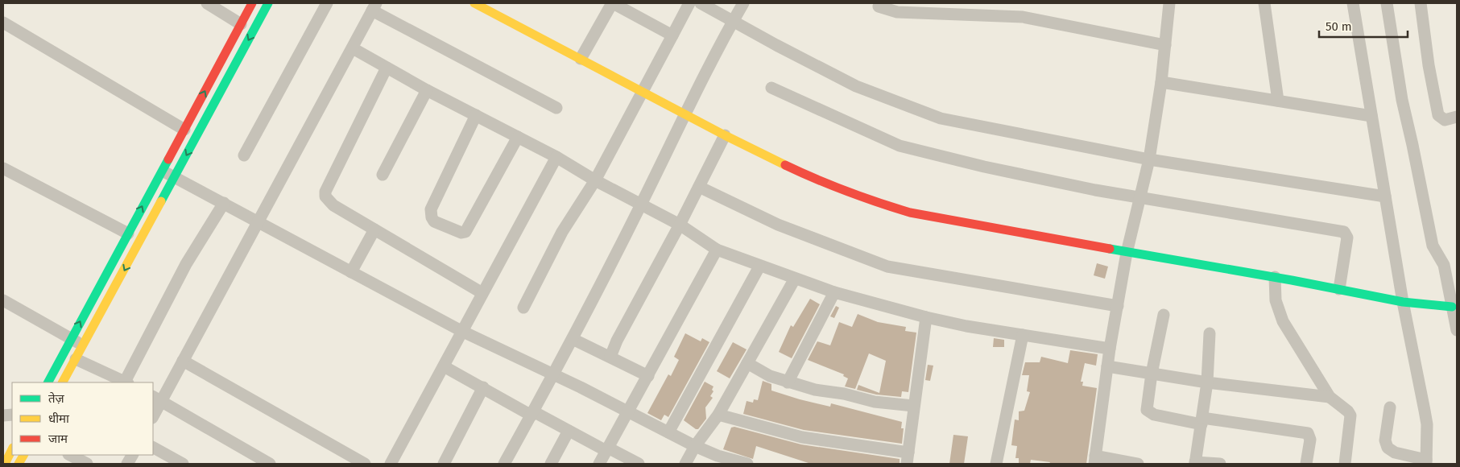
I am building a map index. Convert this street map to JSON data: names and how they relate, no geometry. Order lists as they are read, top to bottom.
{
  "legend": ["तेज़", "धीमा", "जाम"],
  "scale_bar": "50 m"
}
